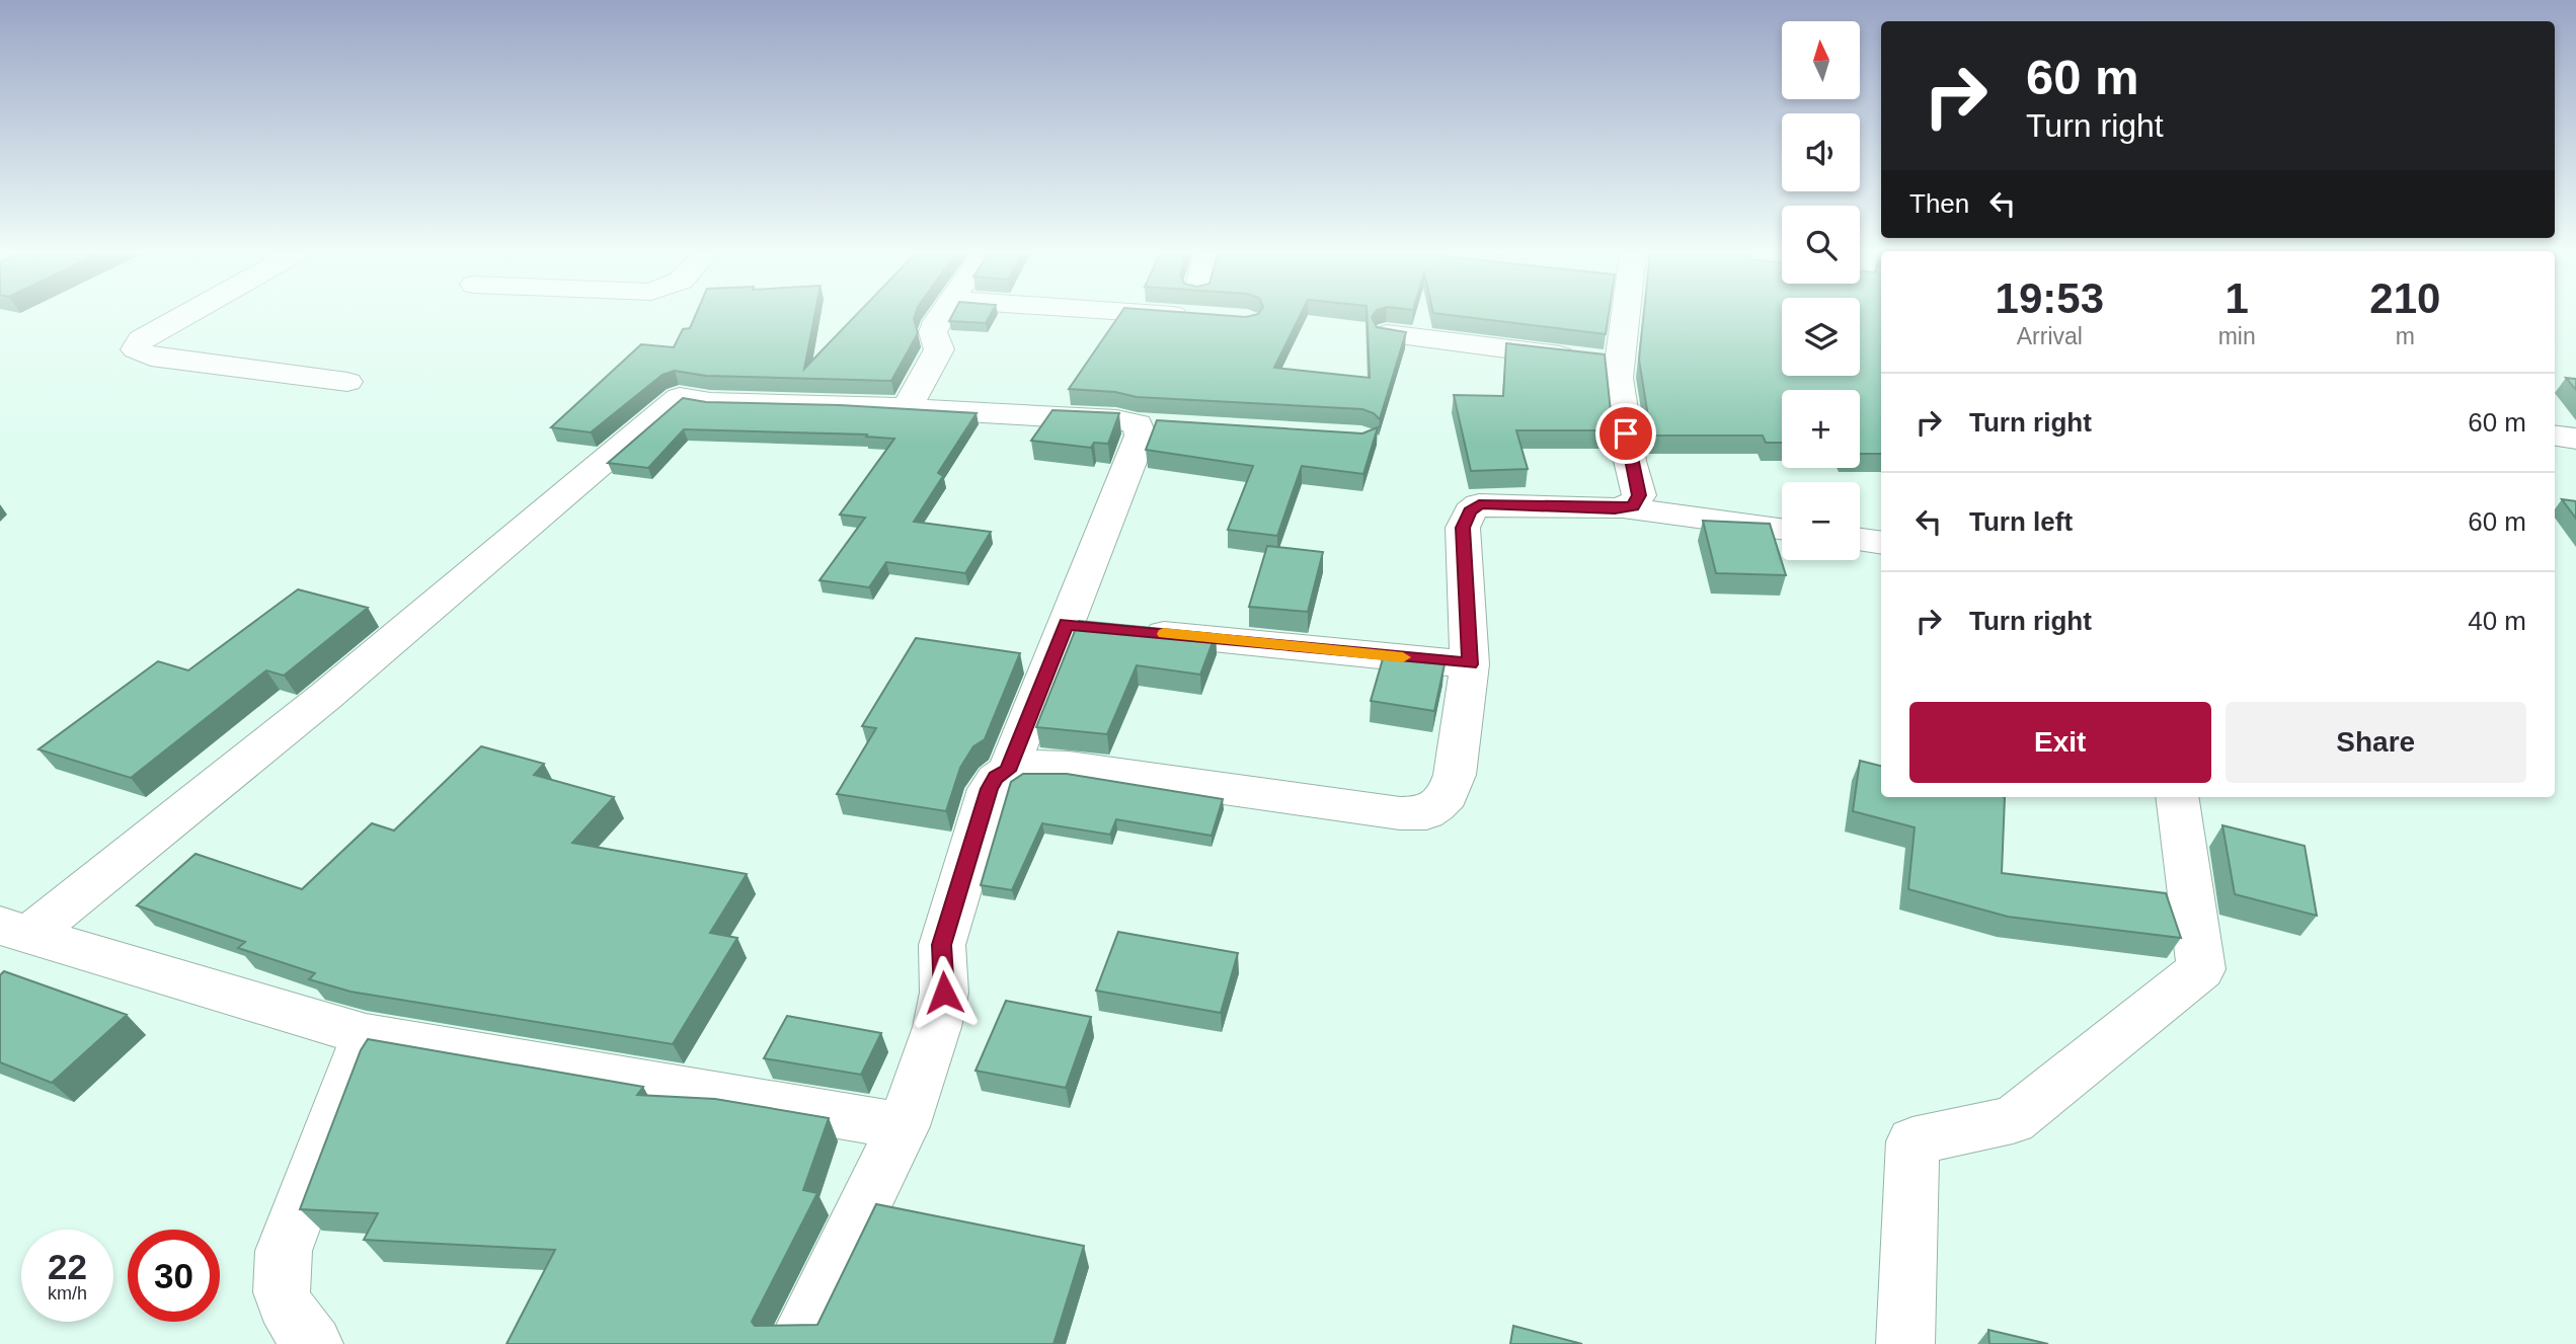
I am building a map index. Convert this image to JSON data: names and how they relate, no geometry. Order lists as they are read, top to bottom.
{
  "north": "top",
  "page": {
    "map_buttons": ["+", "−"],
    "turn": ["60 m", "Turn right"],
    "then": "Then",
    "eta": [
      "19:53",
      "Arrival",
      "1",
      "min",
      "210",
      "m"
    ],
    "list": [
      {
        "name": "Turn right",
        "value": "60 m"
      },
      {
        "name": "Turn left",
        "value": "60 m"
      },
      {
        "name": "Turn right",
        "value": "40 m"
      }
    ],
    "buttons": ["Exit", "Share"],
    "speed": "22 km/h",
    "limit": "30"
  }
}
